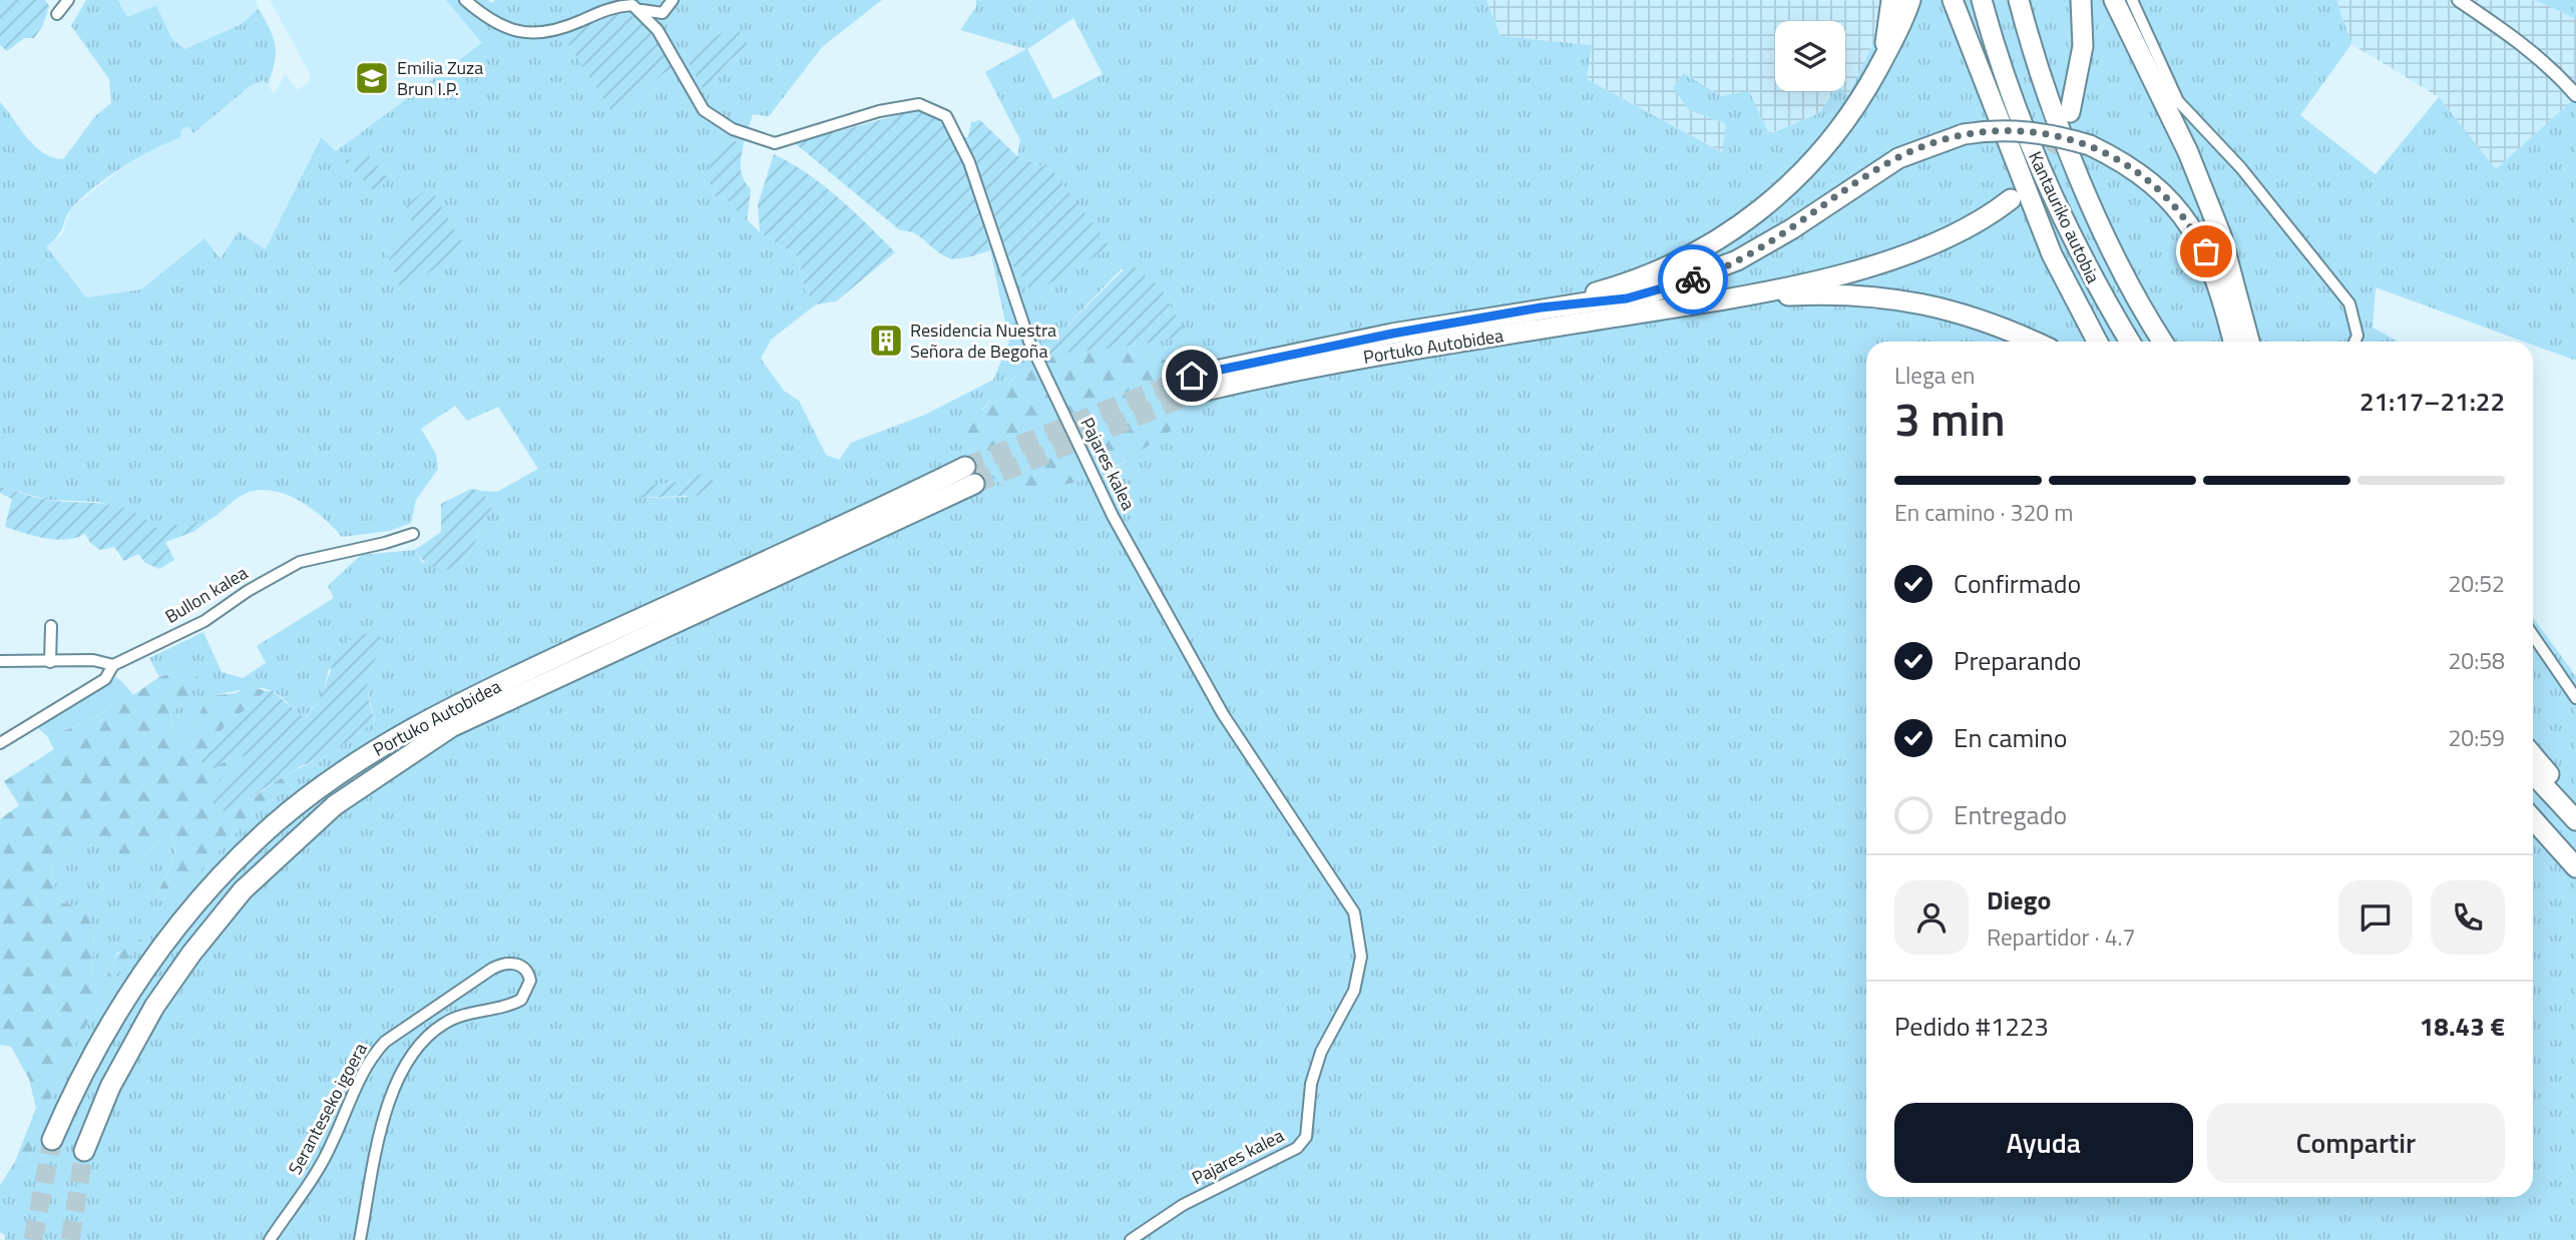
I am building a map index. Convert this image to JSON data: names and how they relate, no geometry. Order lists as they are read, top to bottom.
{
  "streets": {
    "highway": ["Kantauriko autobia", "Portuko Autobidea"],
    "street": ["Pajares kalea", "Bullon kalea", "Seranteseko igoera"]
  },
  "places": {
    "school or university": ["Emilia Zuza Brun I.P."],
    "building": ["Residencia Nuestra Señora de Begoña"]
  },
  "page": {
    "heading": ["3 min", "Llega en", "21:17–21:22"],
    "panel": [
      "Diego",
      "Repartidor · 4.7",
      "Pedido #1223",
      "18.43 €"
    ],
    "bar": "En camino · 320 m",
    "list": [
      ["Confirmado", "20:52"],
      ["Preparando", "20:58"],
      ["En camino", "20:59"],
      "Entregado"
    ],
    "buttons": ["Ayuda", "Compartir"]
  }
}
